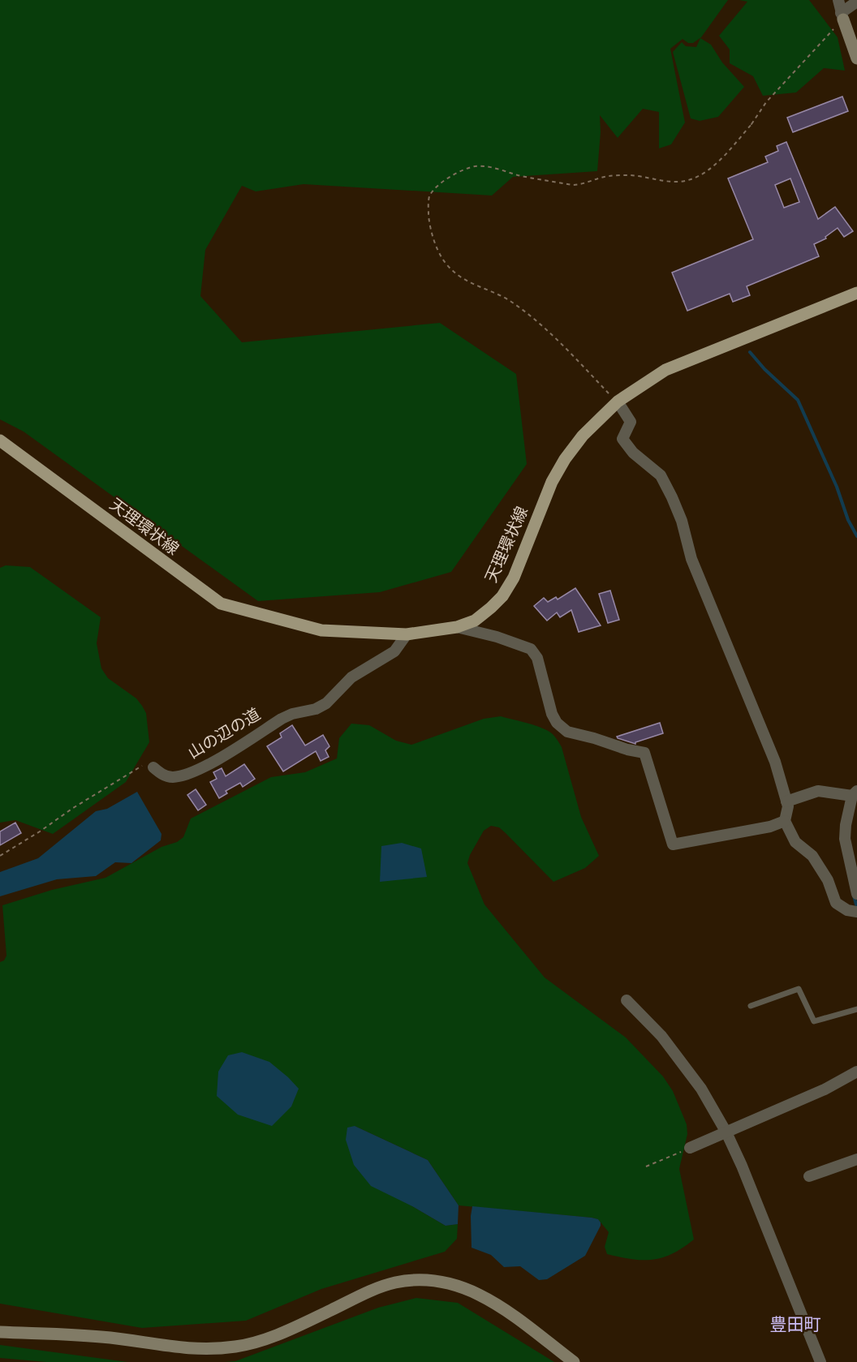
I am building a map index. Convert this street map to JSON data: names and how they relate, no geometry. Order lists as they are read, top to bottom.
{
  "streets": {
    "main road": ["天理環状線"],
    "street": ["山の辺の道"]
  },
  "crossings": [
    ["天理環状線", "山の辺の道"]
  ],
  "districts": ["豊田町"]
}
